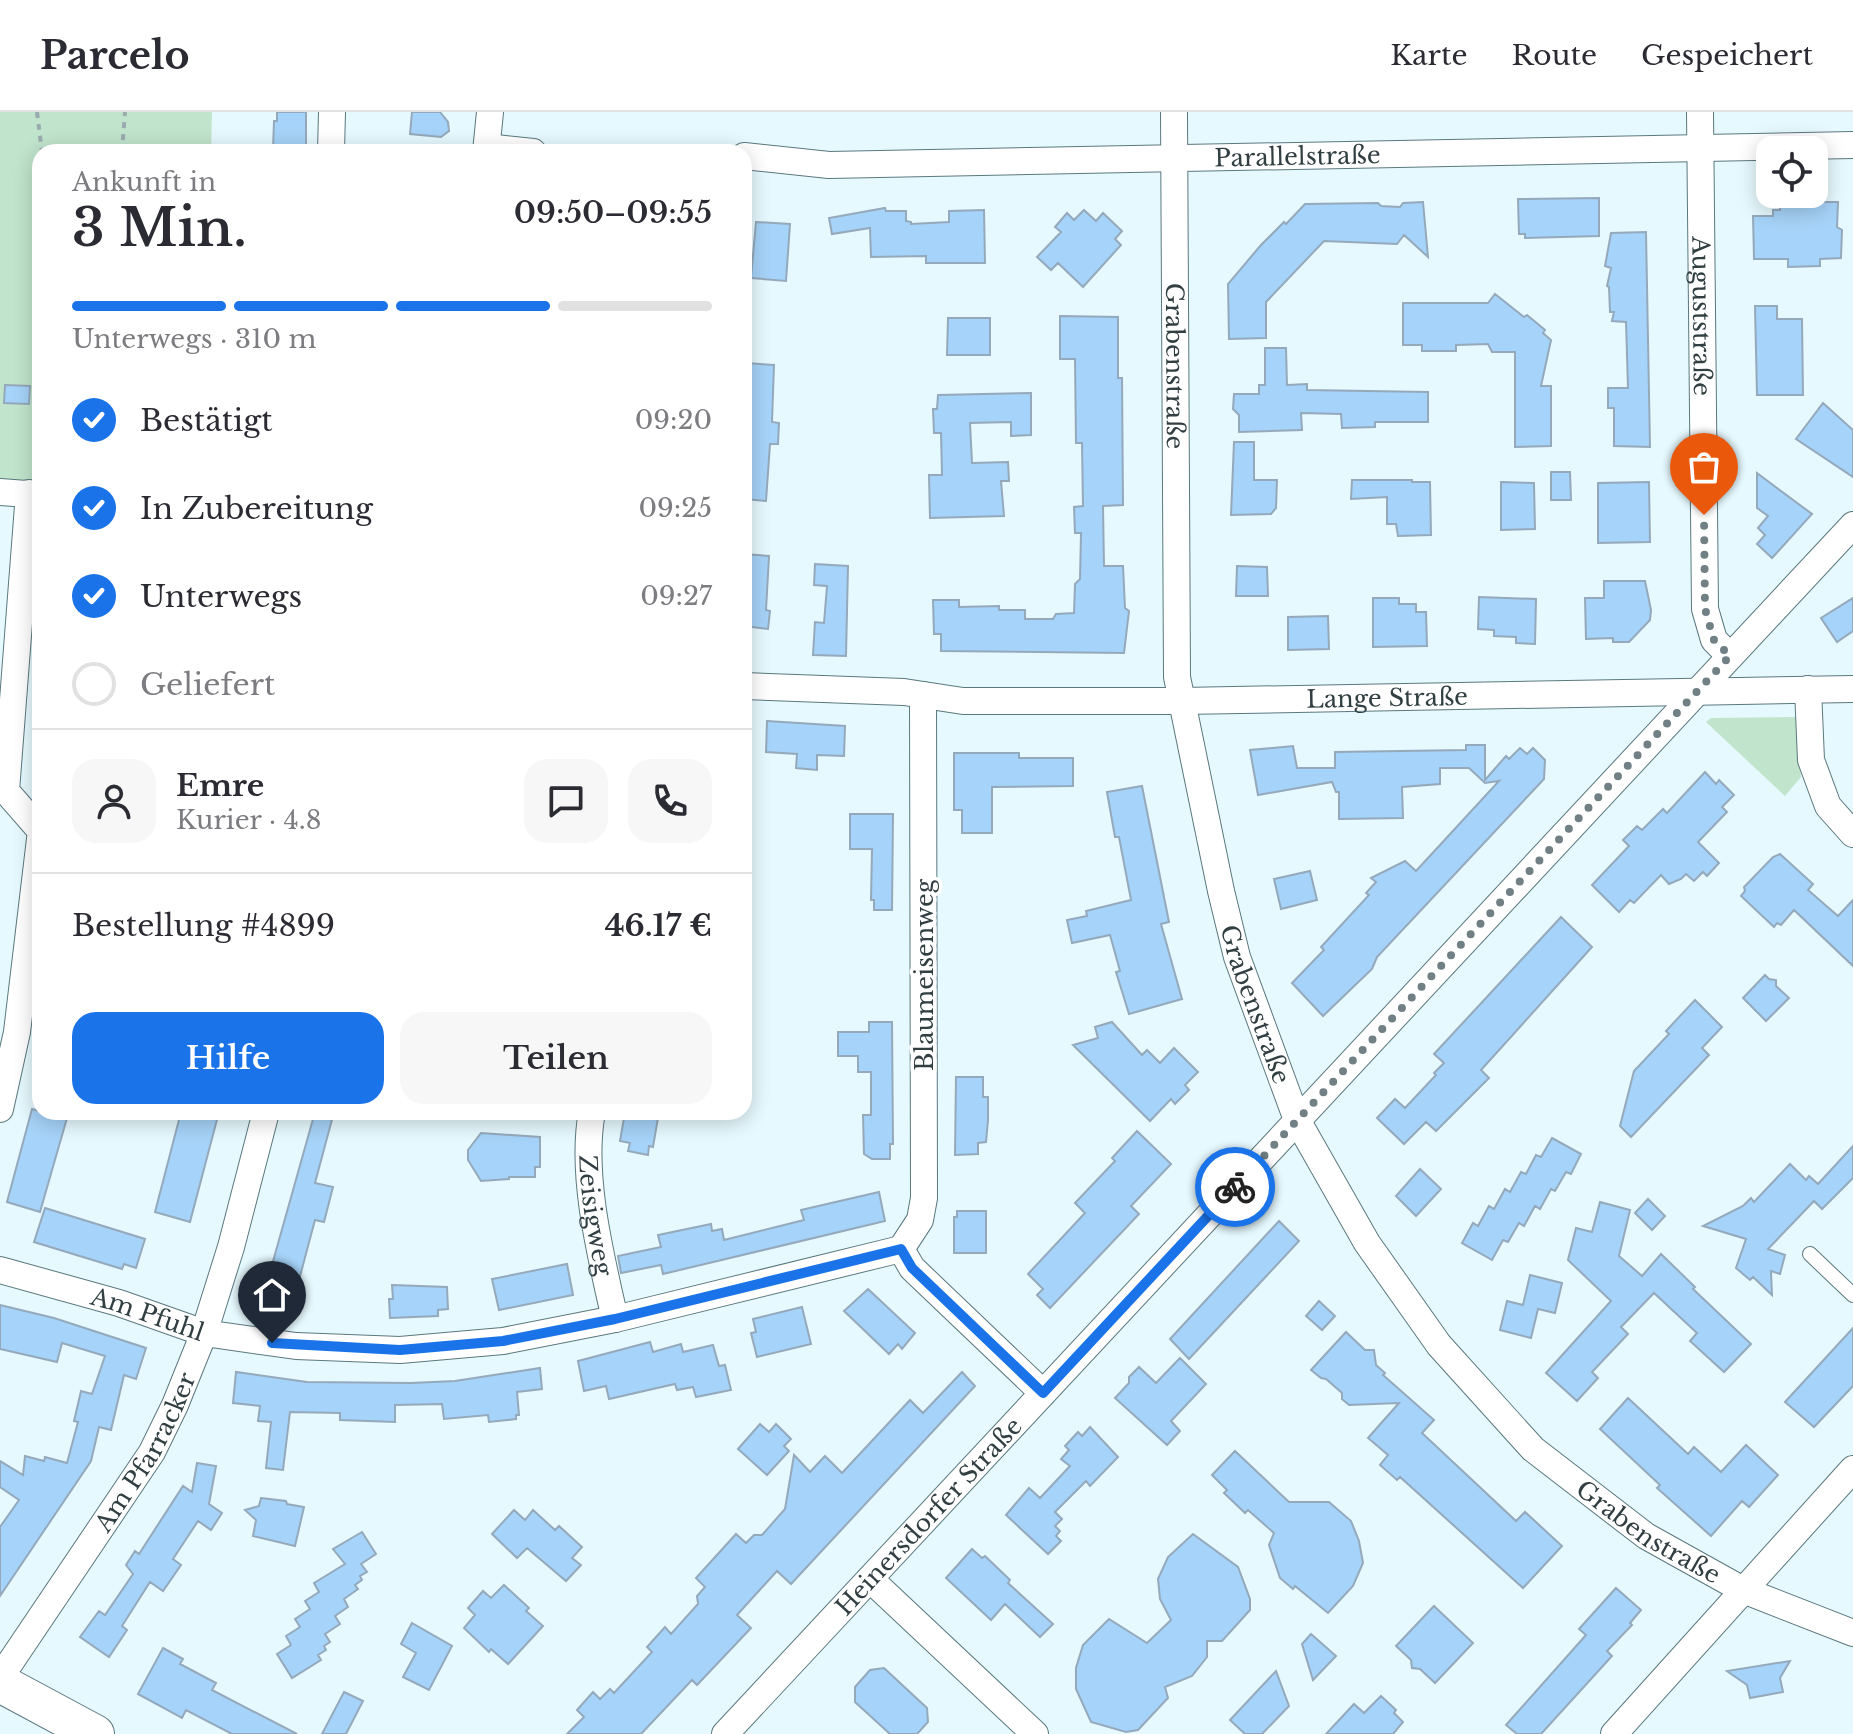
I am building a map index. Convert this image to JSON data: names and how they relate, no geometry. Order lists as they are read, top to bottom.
{
  "streets": {
    "street": [
      "Parallelstraße",
      "Auguststraße",
      "Grabenstraße",
      "Lange Straße",
      "Blaumeisenweg",
      "Zeisigweg",
      "Am Pfuhl",
      "Am Pfarracker",
      "Heinersdorfer Straße"
    ]
  },
  "crossings": [
    ["Parallelstraße", "Auguststraße"],
    ["Parallelstraße", "Grabenstraße"],
    ["Auguststraße", "Heinersdorfer Straße"],
    ["Grabenstraße", "Lange Straße"],
    ["Grabenstraße", "Heinersdorfer Straße"],
    ["Lange Straße", "Blaumeisenweg"],
    ["Lange Straße", "Heinersdorfer Straße"],
    ["Blaumeisenweg", "Am Pfuhl"],
    ["Zeisigweg", "Am Pfuhl"],
    ["Am Pfuhl", "Am Pfarracker"]
  ],
  "page": {
    "header": "Parcelo",
    "nav": ["Karte", "Route", "Gespeichert"],
    "heading": ["3 Min.", "Ankunft in", "09:50–09:55"],
    "panel": [
      "Emre",
      "Kurier · 4.8",
      "Bestellung #4899",
      "46.17 €"
    ],
    "bar": "Unterwegs · 310 m",
    "list": [
      ["Bestätigt", "09:20"],
      ["In Zubereitung", "09:25"],
      ["Unterwegs", "09:27"],
      "Geliefert"
    ],
    "buttons": ["Hilfe", "Teilen"]
  }
}
